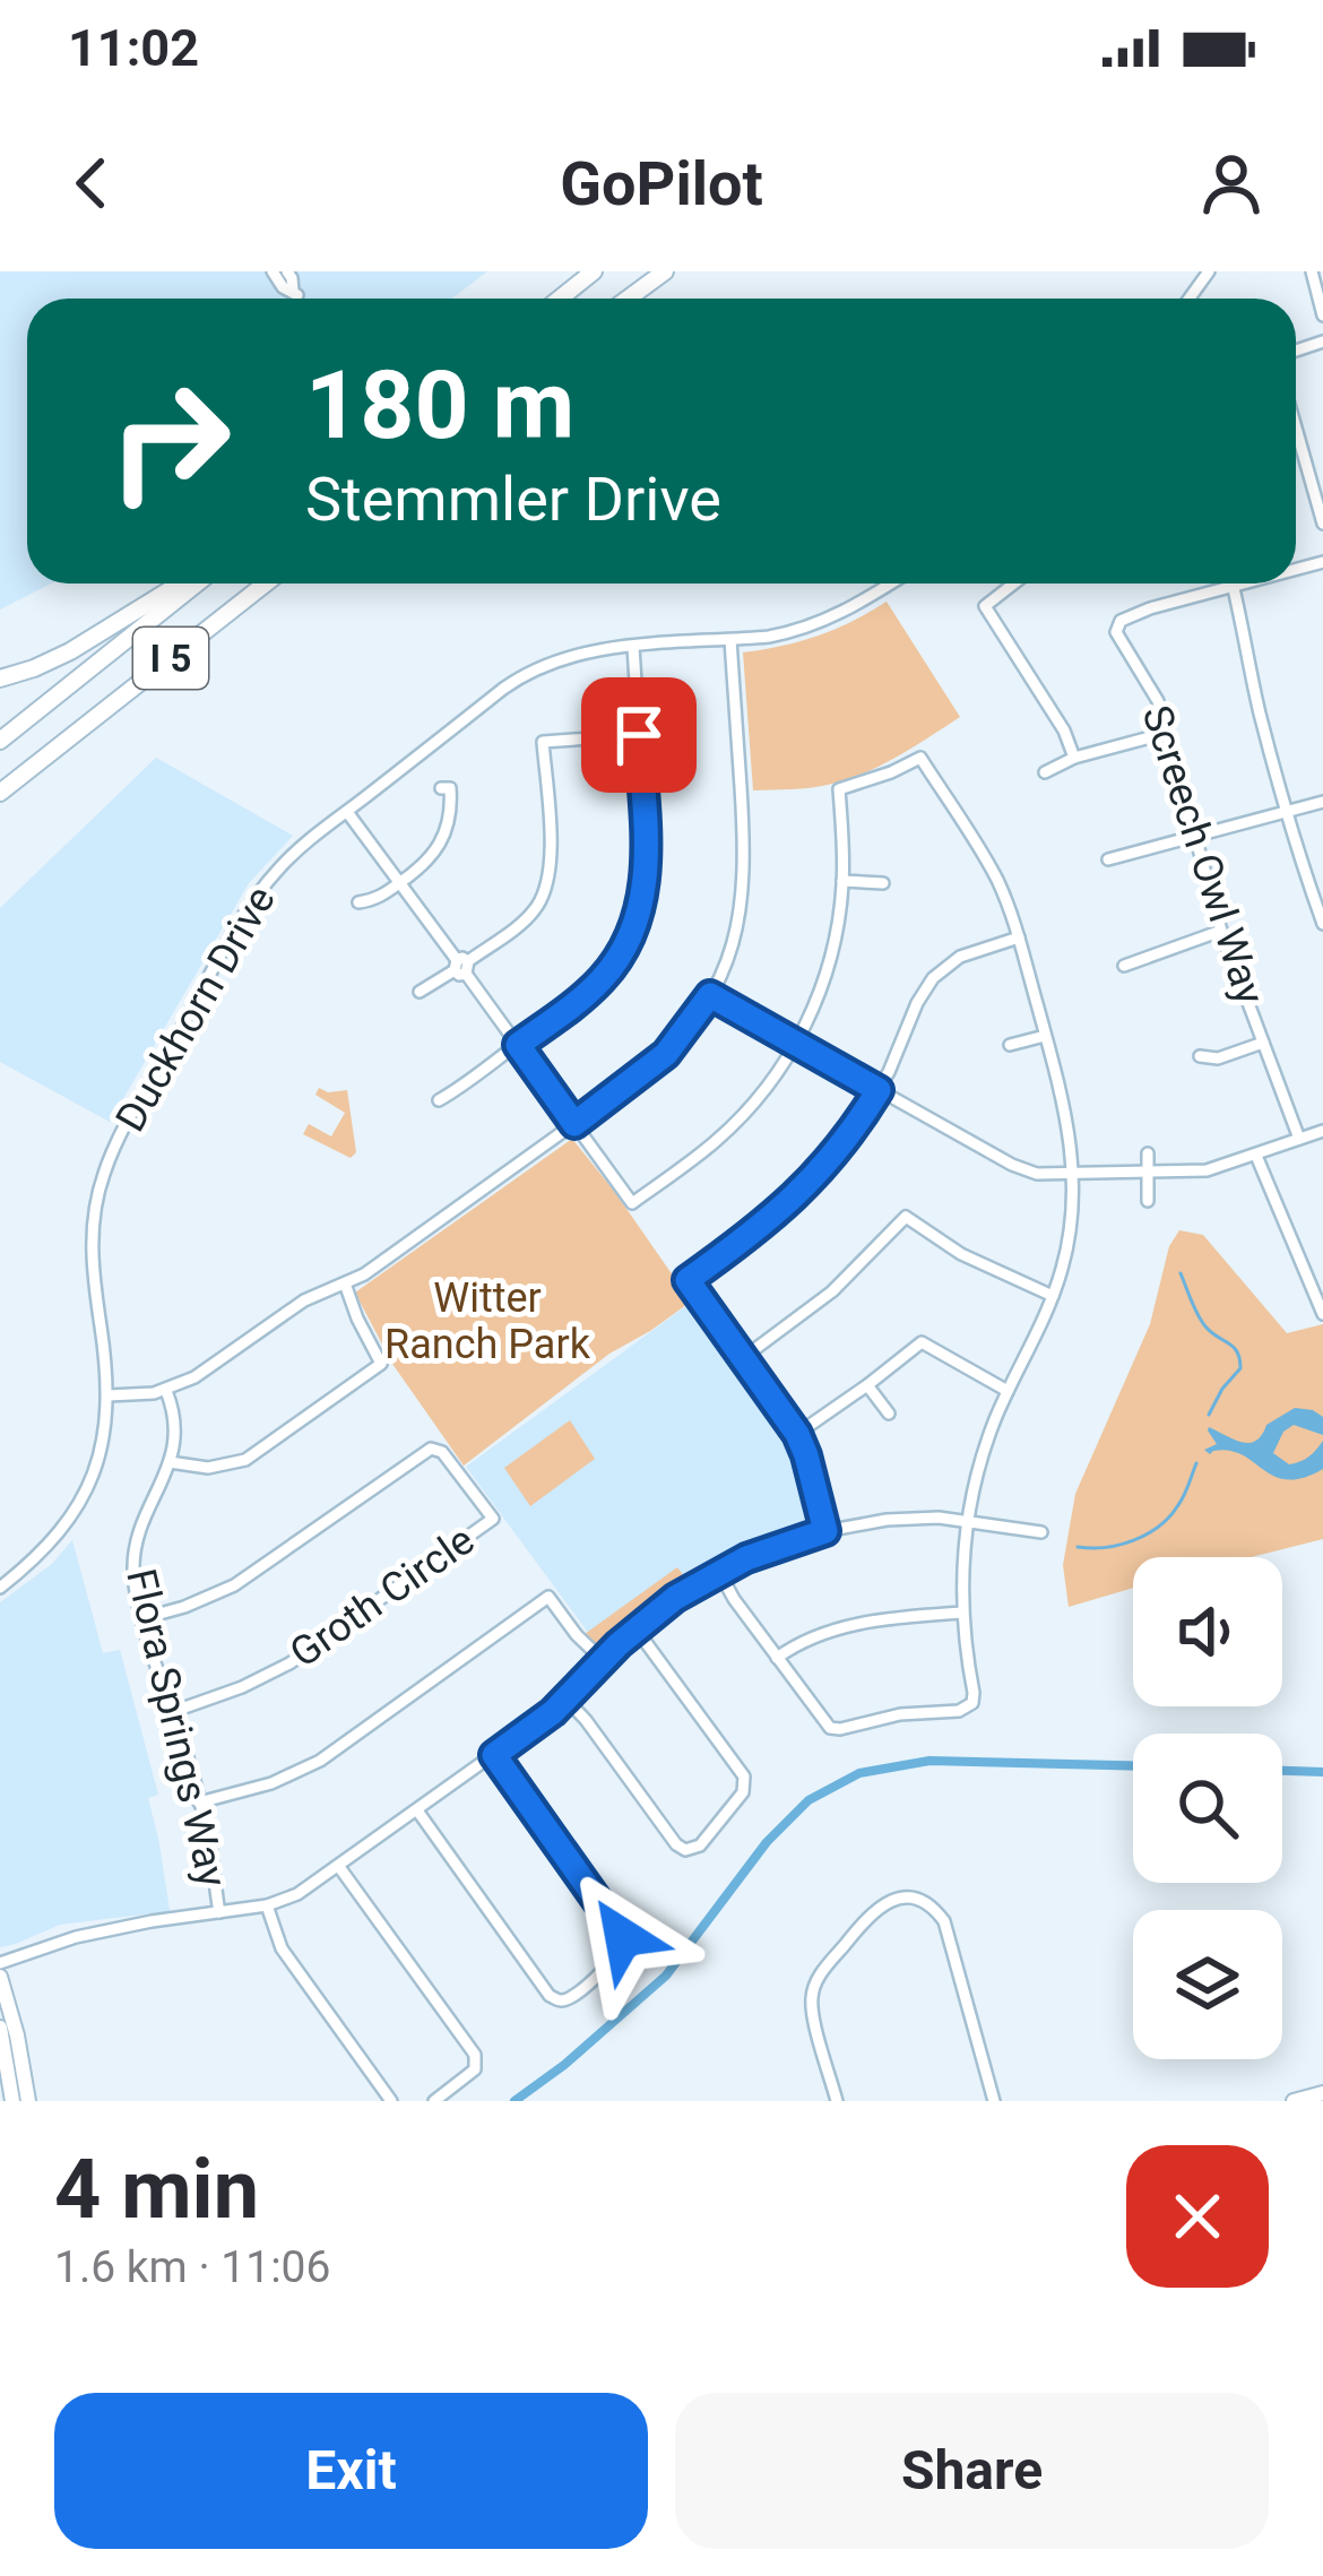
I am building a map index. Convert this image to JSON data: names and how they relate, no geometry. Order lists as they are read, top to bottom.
{
  "streets": {
    "highway": ["I 5"],
    "street": [
      "Screech Owl Way",
      "Duckhorn Drive",
      "Groth Circle",
      "Flora Springs Way"
    ]
  },
  "crossings": [
    ["Groth Circle", "Flora Springs Way"]
  ],
  "parks": ["Witter Ranch Park"],
  "page": {
    "status": "11:02",
    "header": "GoPilot",
    "turn": ["180 m", "Stemmler Drive"],
    "heading": ["4 min", "1.6 km · 11:06"],
    "buttons": ["Exit", "Share"]
  }
}
